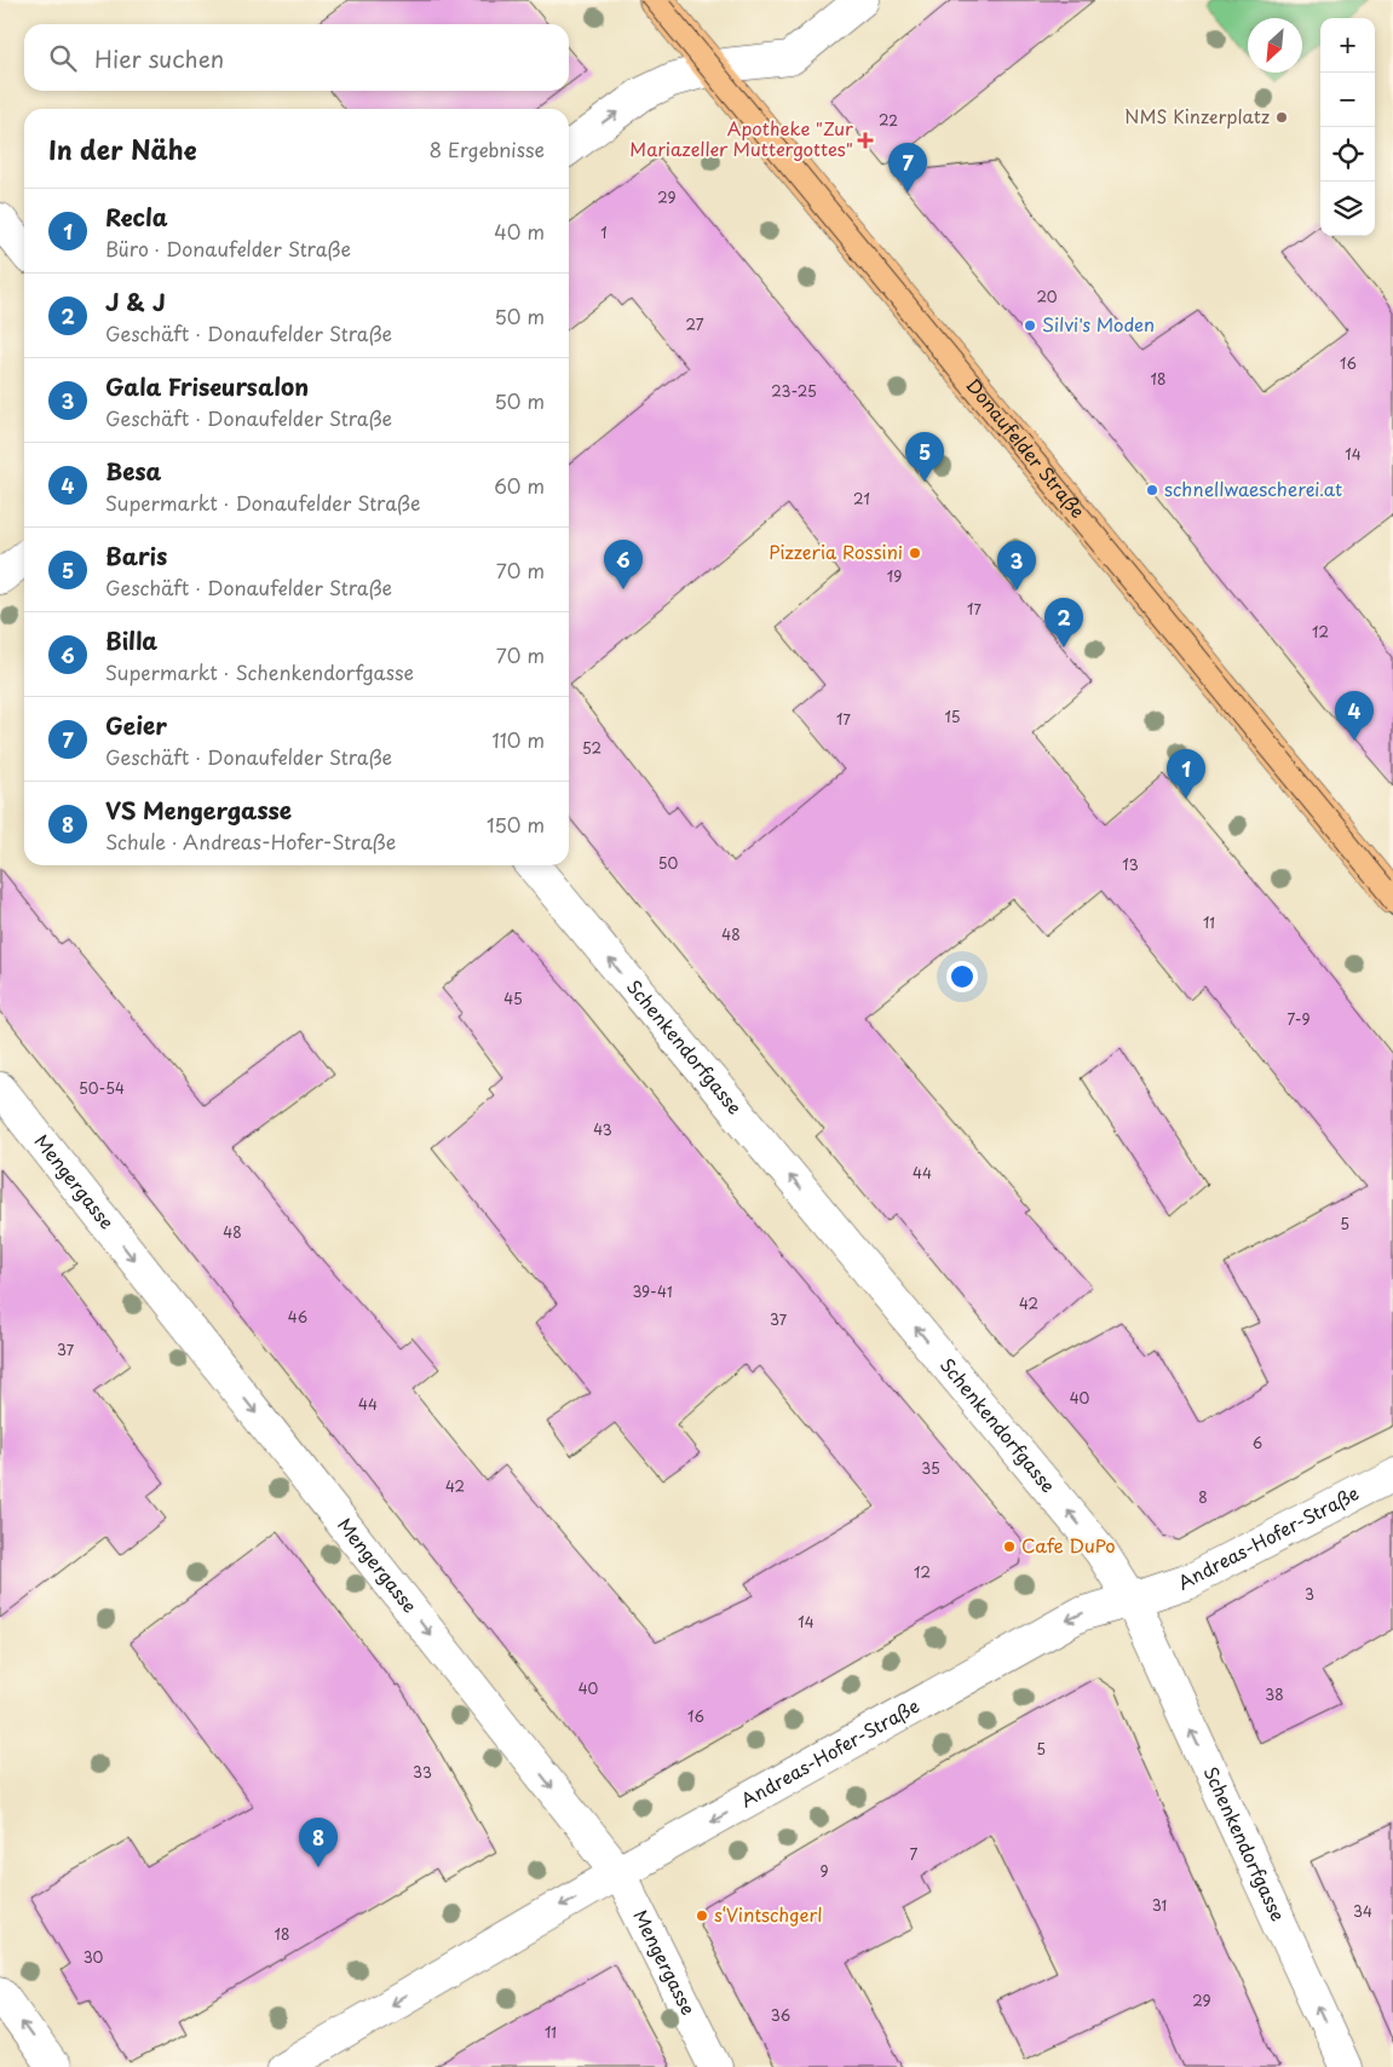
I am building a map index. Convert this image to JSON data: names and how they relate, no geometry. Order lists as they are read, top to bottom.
{
  "streets": {
    "main road": ["Donaufelder Straße"],
    "street": ["Schenkendorfgasse", "Mengergasse", "Andreas-Hofer-Straße"]
  },
  "crossings": [
    ["Schenkendorfgasse", "Andreas-Hofer-Straße"],
    ["Mengergasse", "Andreas-Hofer-Straße"]
  ],
  "one_way": ["Schenkendorfgasse", "Mengergasse", "Andreas-Hofer-Straße"],
  "places": {
    "other": [
      "NMS Kinzerplatz",
      "Silvi's Moden",
      "schnellwaescherei.at",
      "Pizzeria Rossini",
      "Cafe DuPo",
      "s‘Vintschgerl"
    ],
    "health": ["Apotheke \"Zur Mariazeller Muttergottes\""]
  },
  "house_numbers": [
    "22",
    "29",
    "1",
    "20",
    "27",
    "16",
    "18",
    "23-25",
    "14",
    "21",
    "19",
    "17",
    "12",
    "15",
    "17",
    "52",
    "50",
    "13",
    "11",
    "48",
    "45",
    "7-9",
    "50-54",
    "43",
    "44",
    "5",
    "48",
    "39-41",
    "42",
    "46",
    "37",
    "37",
    "40",
    "44",
    "6",
    "35",
    "42",
    "8",
    "12",
    "3",
    "14",
    "40",
    "38",
    "16",
    "5",
    "33",
    "7",
    "9",
    "31",
    "34",
    "18",
    "30",
    "29",
    "36",
    "11"
  ],
  "north": "bottom left",
  "page": {
    "map_buttons": ["+", "−"],
    "search": "Hier suchen",
    "heading": ["In der Nähe", "8 Ergebnisse"],
    "pins": [
      "7",
      "5",
      "6",
      "3",
      "2",
      "4",
      "1",
      "8"
    ],
    "list": [
      {
        "mark": "1",
        "name": "Recla",
        "note": "Büro · Donaufelder Straße",
        "value": "40 m"
      },
      {
        "mark": "2",
        "name": "J & J",
        "note": "Geschäft · Donaufelder Straße",
        "value": "50 m"
      },
      {
        "mark": "3",
        "name": "Gala Friseursalon",
        "note": "Geschäft · Donaufelder Straße",
        "value": "50 m"
      },
      {
        "mark": "4",
        "name": "Besa",
        "note": "Supermarkt · Donaufelder Straße",
        "value": "60 m"
      },
      {
        "mark": "5",
        "name": "Baris",
        "note": "Geschäft · Donaufelder Straße",
        "value": "70 m"
      },
      {
        "mark": "6",
        "name": "Billa",
        "note": "Supermarkt · Schenkendorfgasse",
        "value": "70 m"
      },
      {
        "mark": "7",
        "name": "Geier",
        "note": "Geschäft · Donaufelder Straße",
        "value": "110 m"
      },
      {
        "mark": "8",
        "name": "VS Mengergasse",
        "note": "Schule · Andreas-Hofer-Straße",
        "value": "150 m"
      }
    ]
  }
}
